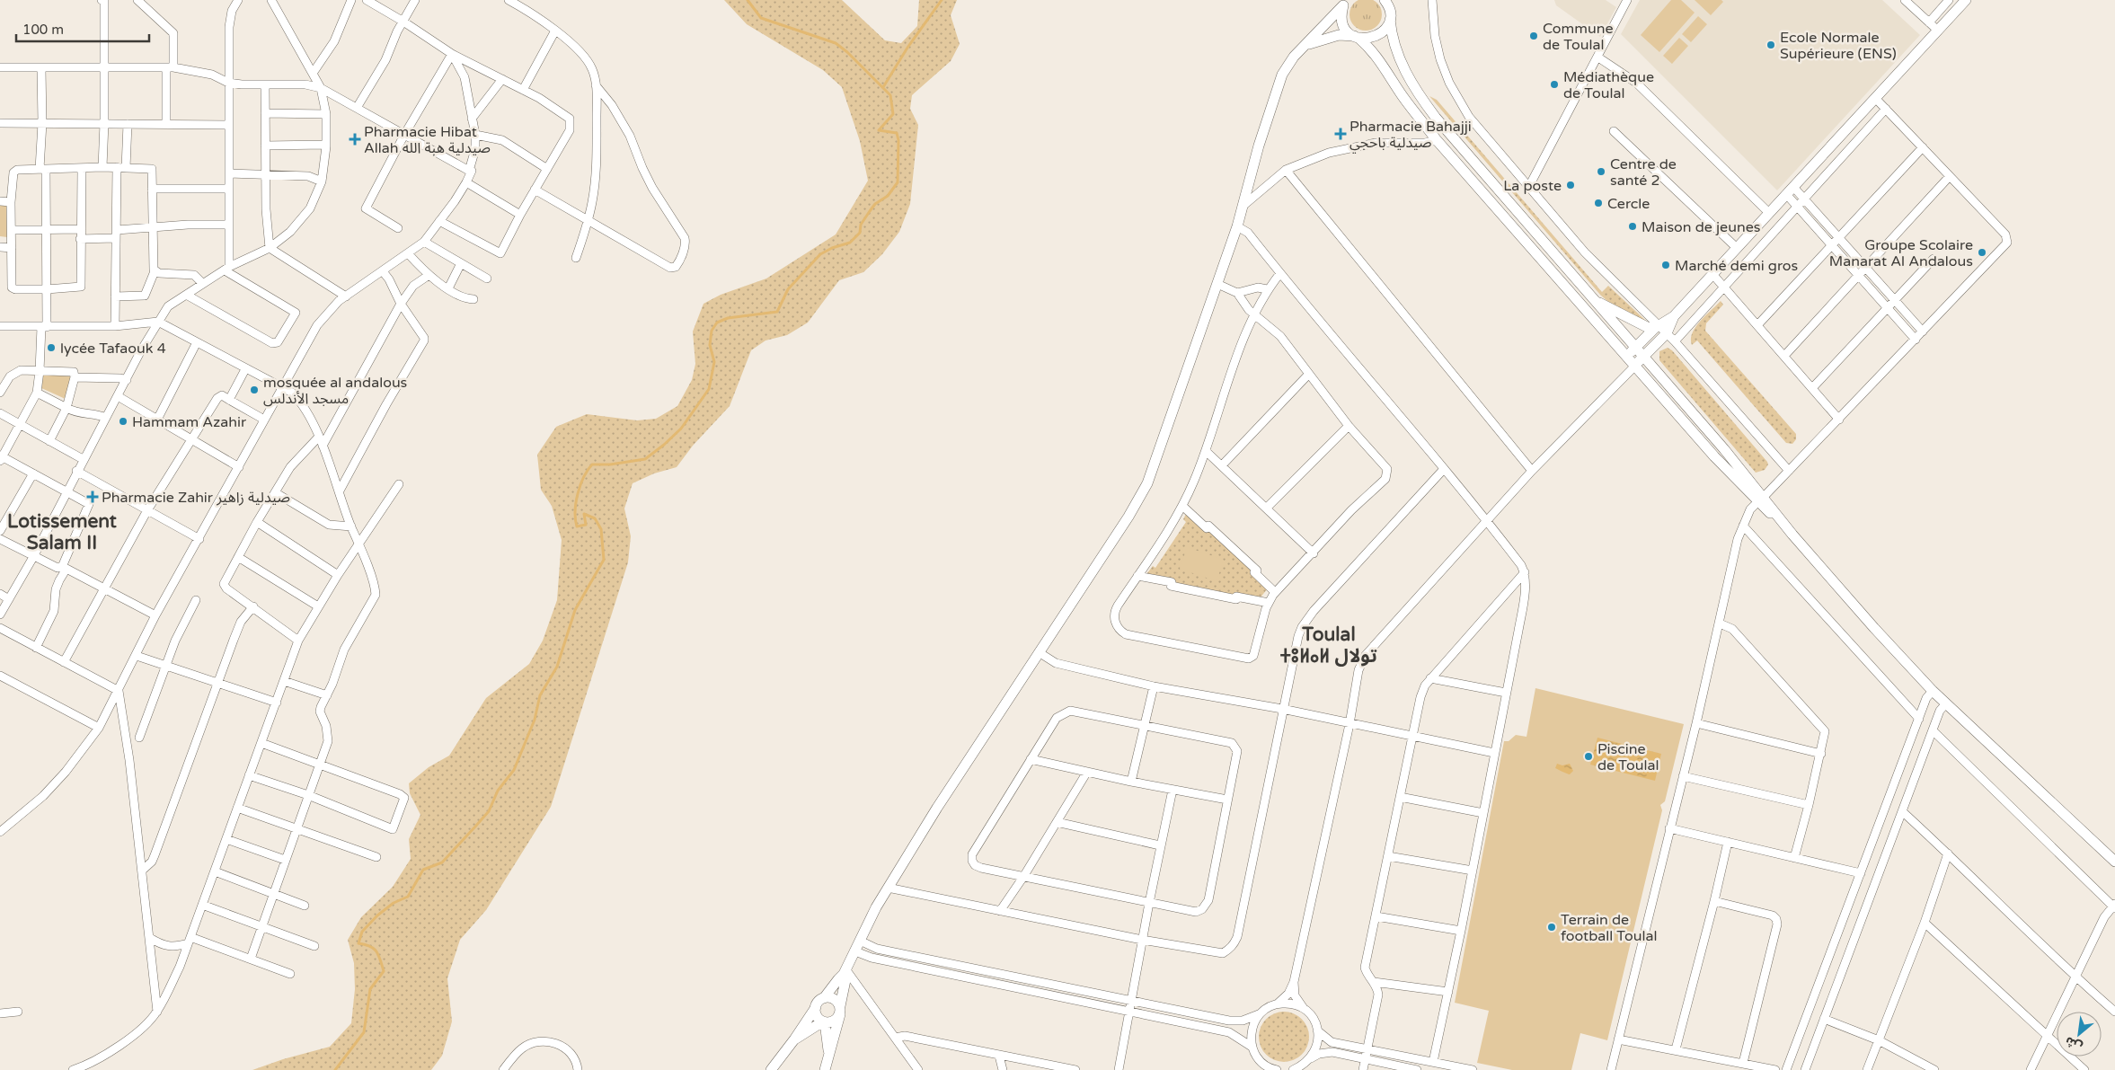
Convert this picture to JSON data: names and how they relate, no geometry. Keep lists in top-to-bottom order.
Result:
{
  "districts": ["Lotissement Salam II", "Toulal ⵜⵓⵍⴰⵍ تولال"],
  "places": {
    "other": [
      "Commune de Toulal",
      "Ecole Normale Supérieure (ENS)",
      "Médiathèque de Toulal",
      "Centre de santé 2",
      "La poste",
      "Cercle",
      "Maison de jeunes",
      "Groupe Scolaire Manarat Al Andalous",
      "Marché demi gros",
      "lycée Tafaouk 4",
      "mosquée al andalous مسجد الأندلس",
      "Hammam Azahir",
      "Piscine de Toulal",
      "Terrain de football Toulal"
    ],
    "health": ["Pharmacie Bahajji صيدلية باحجي", "Pharmacie Hibat Allah صيدلية هبة الله", "Pharmacie Zahir صيدلية زاهير"]
  },
  "scale_bar": "100 m",
  "north": "bottom left"
}
